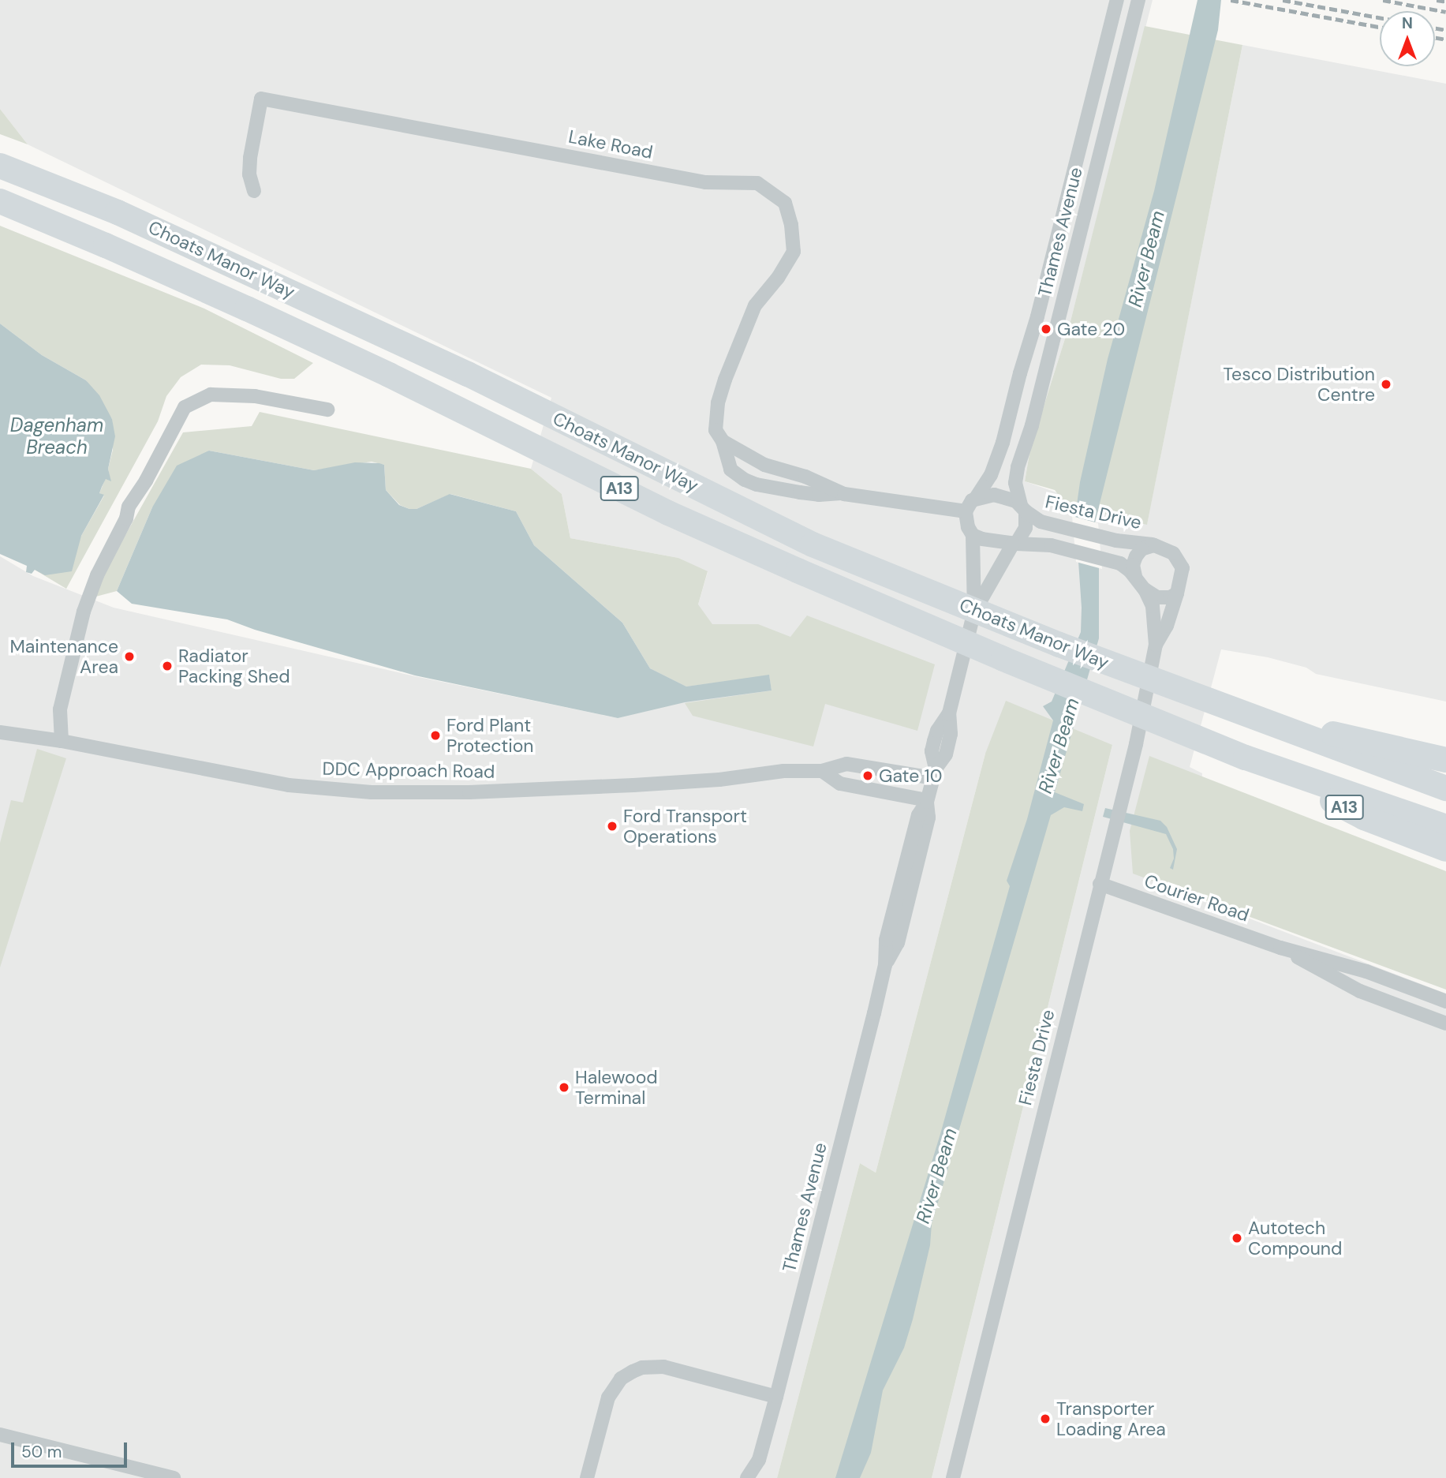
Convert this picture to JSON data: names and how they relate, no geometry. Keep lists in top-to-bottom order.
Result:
{
  "streets": {
    "highway": ["Choats Manor Way", "A13"],
    "street": [
      "Lake Road",
      "Thames Avenue",
      "Fiesta Drive",
      "DDC Approach Road",
      "Courier Road"
    ]
  },
  "crossings": [
    ["Thames Avenue", "Fiesta Drive"],
    ["Thames Avenue", "DDC Approach Road"],
    ["Choats Manor Way", "A13"],
    ["Fiesta Drive", "Courier Road"]
  ],
  "water": ["River Beam", "Dagenham Breach"],
  "places": [
    "Gate 20",
    "Tesco Distribution Centre",
    "Maintenance Area",
    "Radiator Packing Shed",
    "Ford Plant Protection",
    "Gate 10",
    "Ford Transport Operations",
    "Halewood Terminal",
    "Autotech Compound",
    "Transporter Loading Area"
  ],
  "scale_bar": "50 m",
  "north": "top"
}
